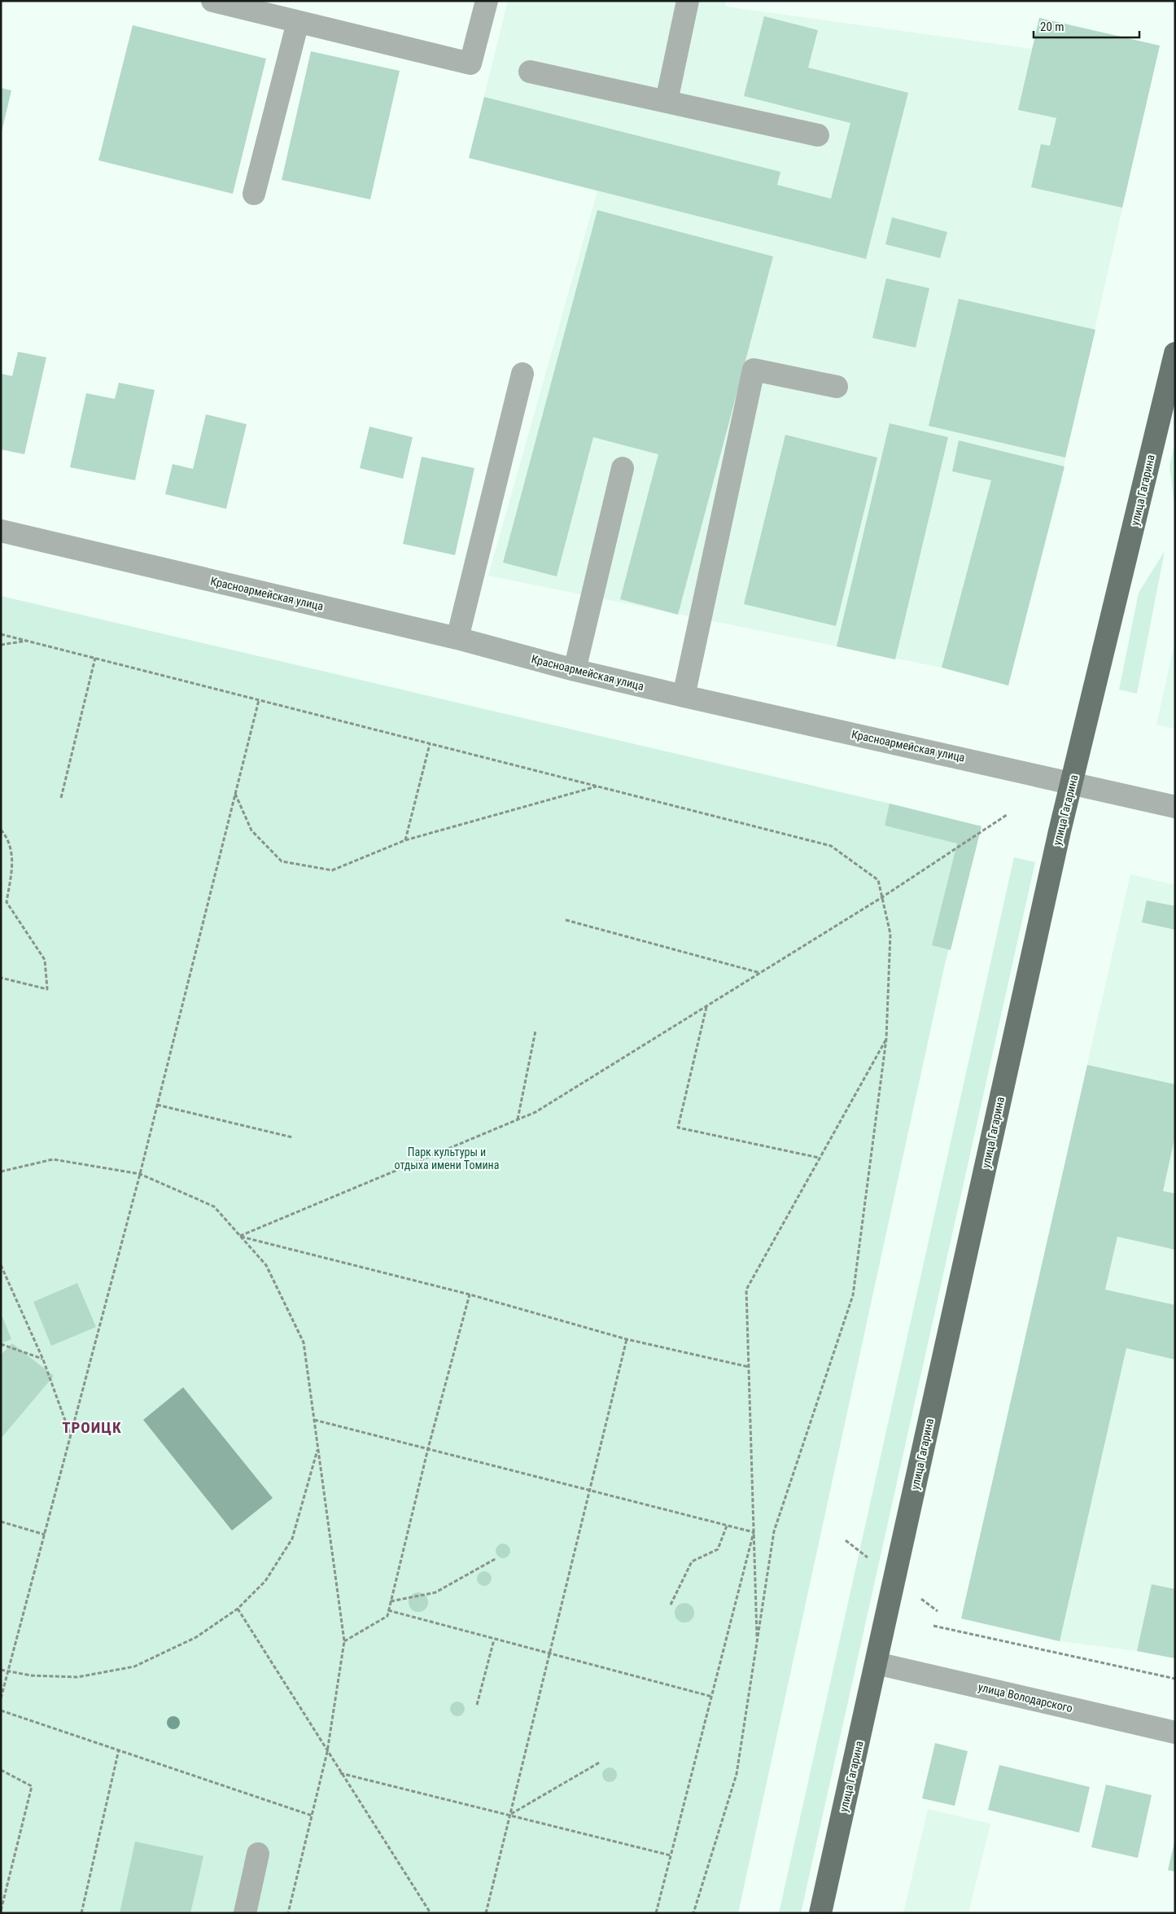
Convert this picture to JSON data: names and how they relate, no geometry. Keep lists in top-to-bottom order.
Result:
{
  "streets": {
    "main road": ["улица Гагарина"],
    "street": ["Красноармейская улица", "улица Володарского"]
  },
  "crossings": [
    ["улица Гагарина", "Красноармейская улица"],
    ["улица Гагарина", "улица Володарского"]
  ],
  "districts": ["ТРОИЦК"],
  "parks": ["Парк культуры и отдыха имени Томина"],
  "scale_bar": "20 m"
}
